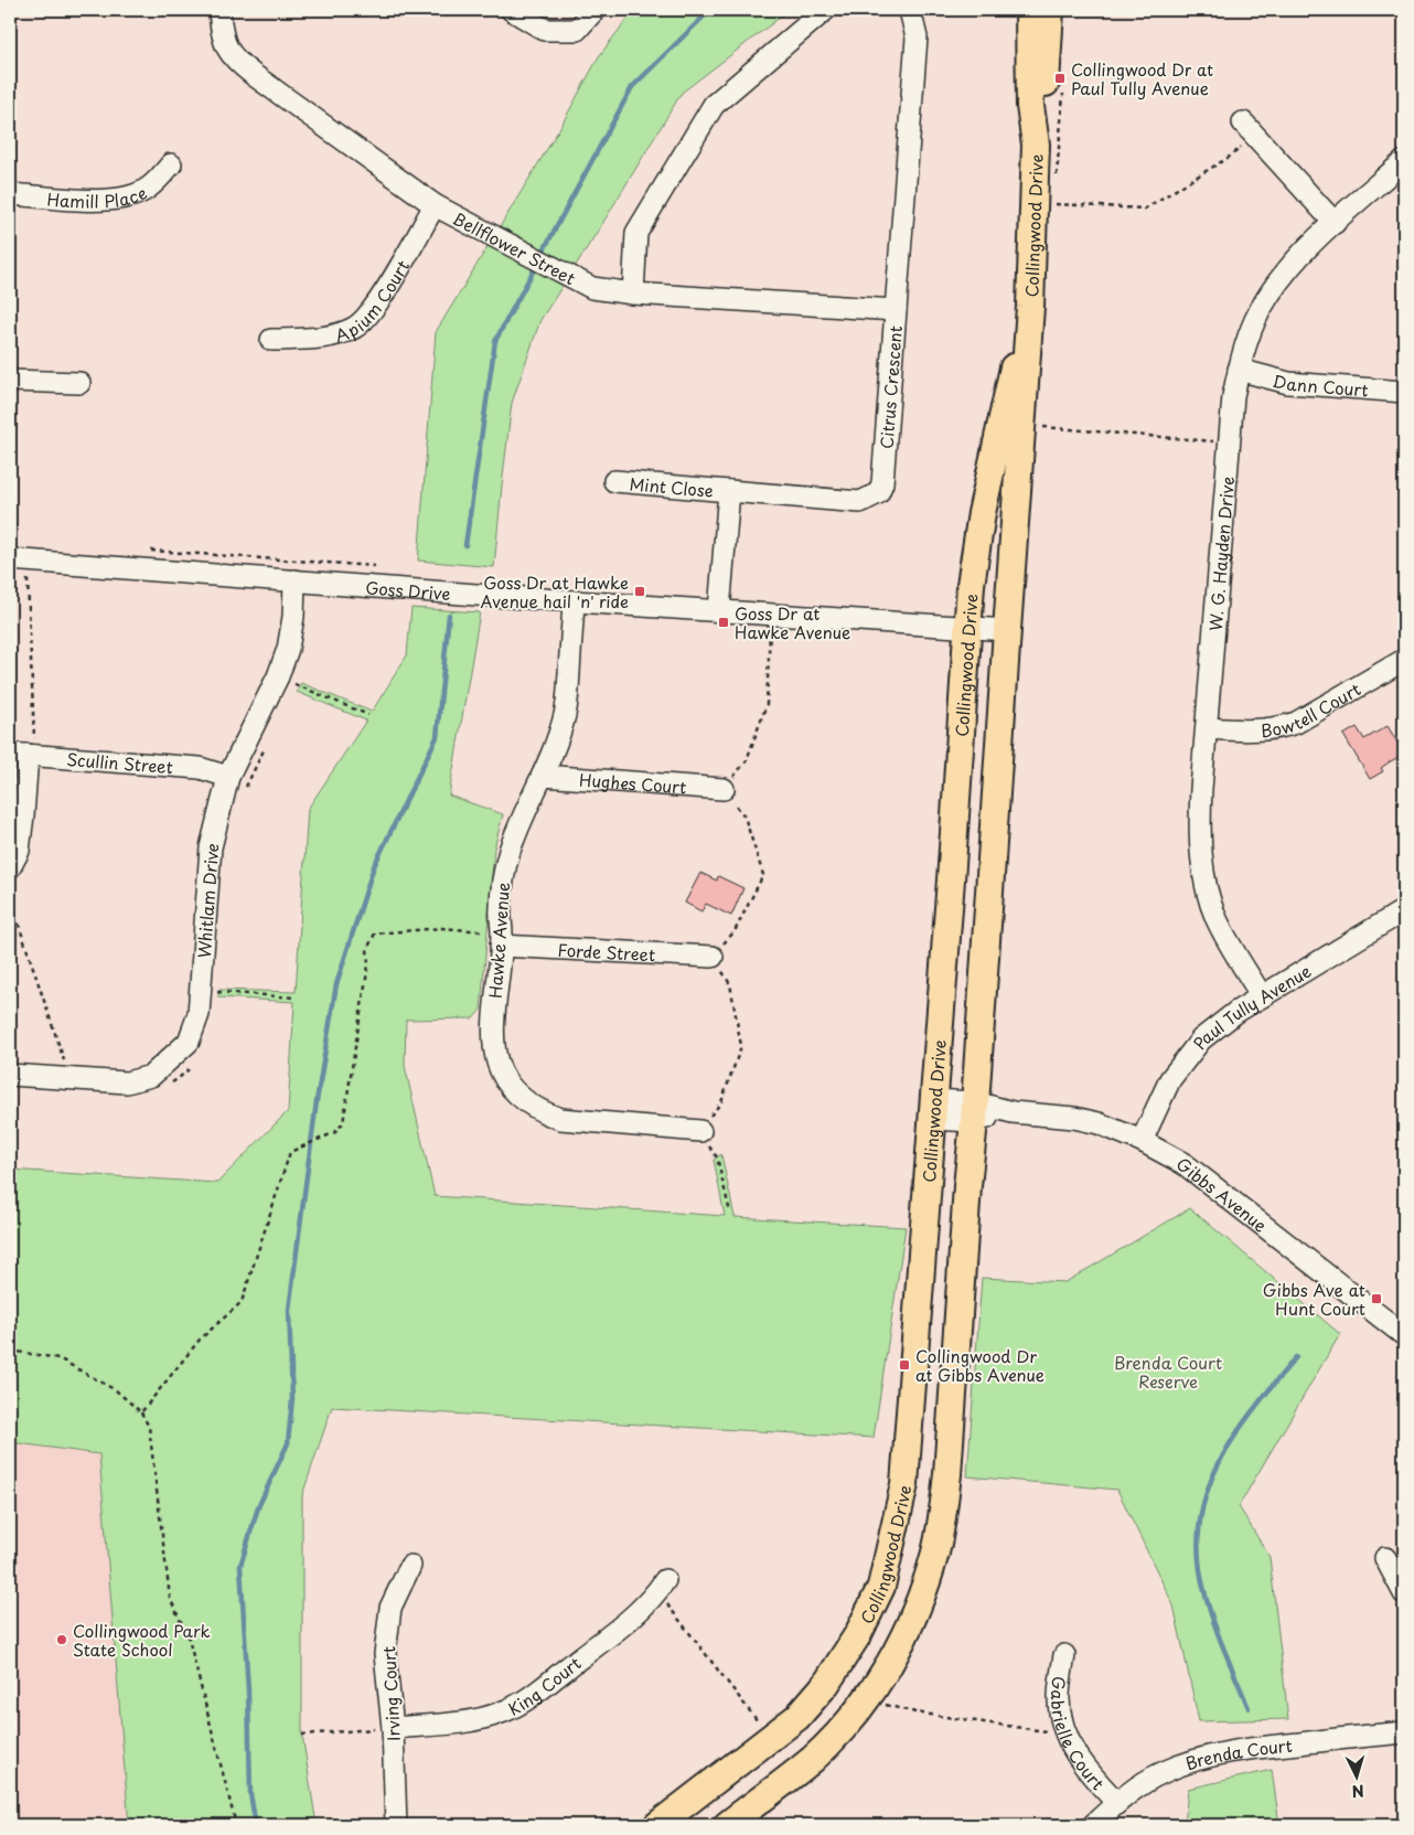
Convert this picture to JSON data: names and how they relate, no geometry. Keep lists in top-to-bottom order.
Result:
{
  "streets": {
    "main road": ["Collingwood Drive"],
    "street": [
      "Hamill Place",
      "Bellflower Street",
      "Apium Court",
      "Dann Court",
      "Citrus Crescent",
      "Mint Close",
      "W. G. Hayden Drive",
      "Goss Drive",
      "Bowtell Court",
      "Scullin Street",
      "Hughes Court",
      "Whitlam Drive",
      "Hawke Avenue",
      "Forde Street",
      "Paul Tully Avenue",
      "Gibbs Avenue",
      "King Court",
      "Irving Court",
      "Gabrielle Court",
      "Brenda Court"
    ]
  },
  "crossings": [
    ["Collingwood Drive", "Goss Drive"],
    ["Collingwood Drive", "Gibbs Avenue"],
    ["Bellflower Street", "Apium Court"],
    ["Bellflower Street", "Citrus Crescent"],
    ["Dann Court", "W. G. Hayden Drive"],
    ["Citrus Crescent", "Mint Close"],
    ["W. G. Hayden Drive", "Bowtell Court"],
    ["W. G. Hayden Drive", "Paul Tully Avenue"],
    ["Goss Drive", "Whitlam Drive"],
    ["Goss Drive", "Hawke Avenue"],
    ["Scullin Street", "Whitlam Drive"],
    ["Hughes Court", "Hawke Avenue"],
    ["Hawke Avenue", "Forde Street"],
    ["Paul Tully Avenue", "Gibbs Avenue"],
    ["King Court", "Irving Court"],
    ["Gabrielle Court", "Brenda Court"]
  ],
  "parks": ["Brenda Court Reserve"],
  "places": {
    "transit": [
      "Collingwood Dr at Paul Tully Avenue",
      "Goss Dr at Hawke Avenue hail 'n' ride",
      "Goss Dr at Hawke Avenue",
      "Gibbs Ave at Hunt Court",
      "Collingwood Dr at Gibbs Avenue"
    ],
    "other": ["Collingwood Park State School"]
  },
  "north": "bottom"
}
